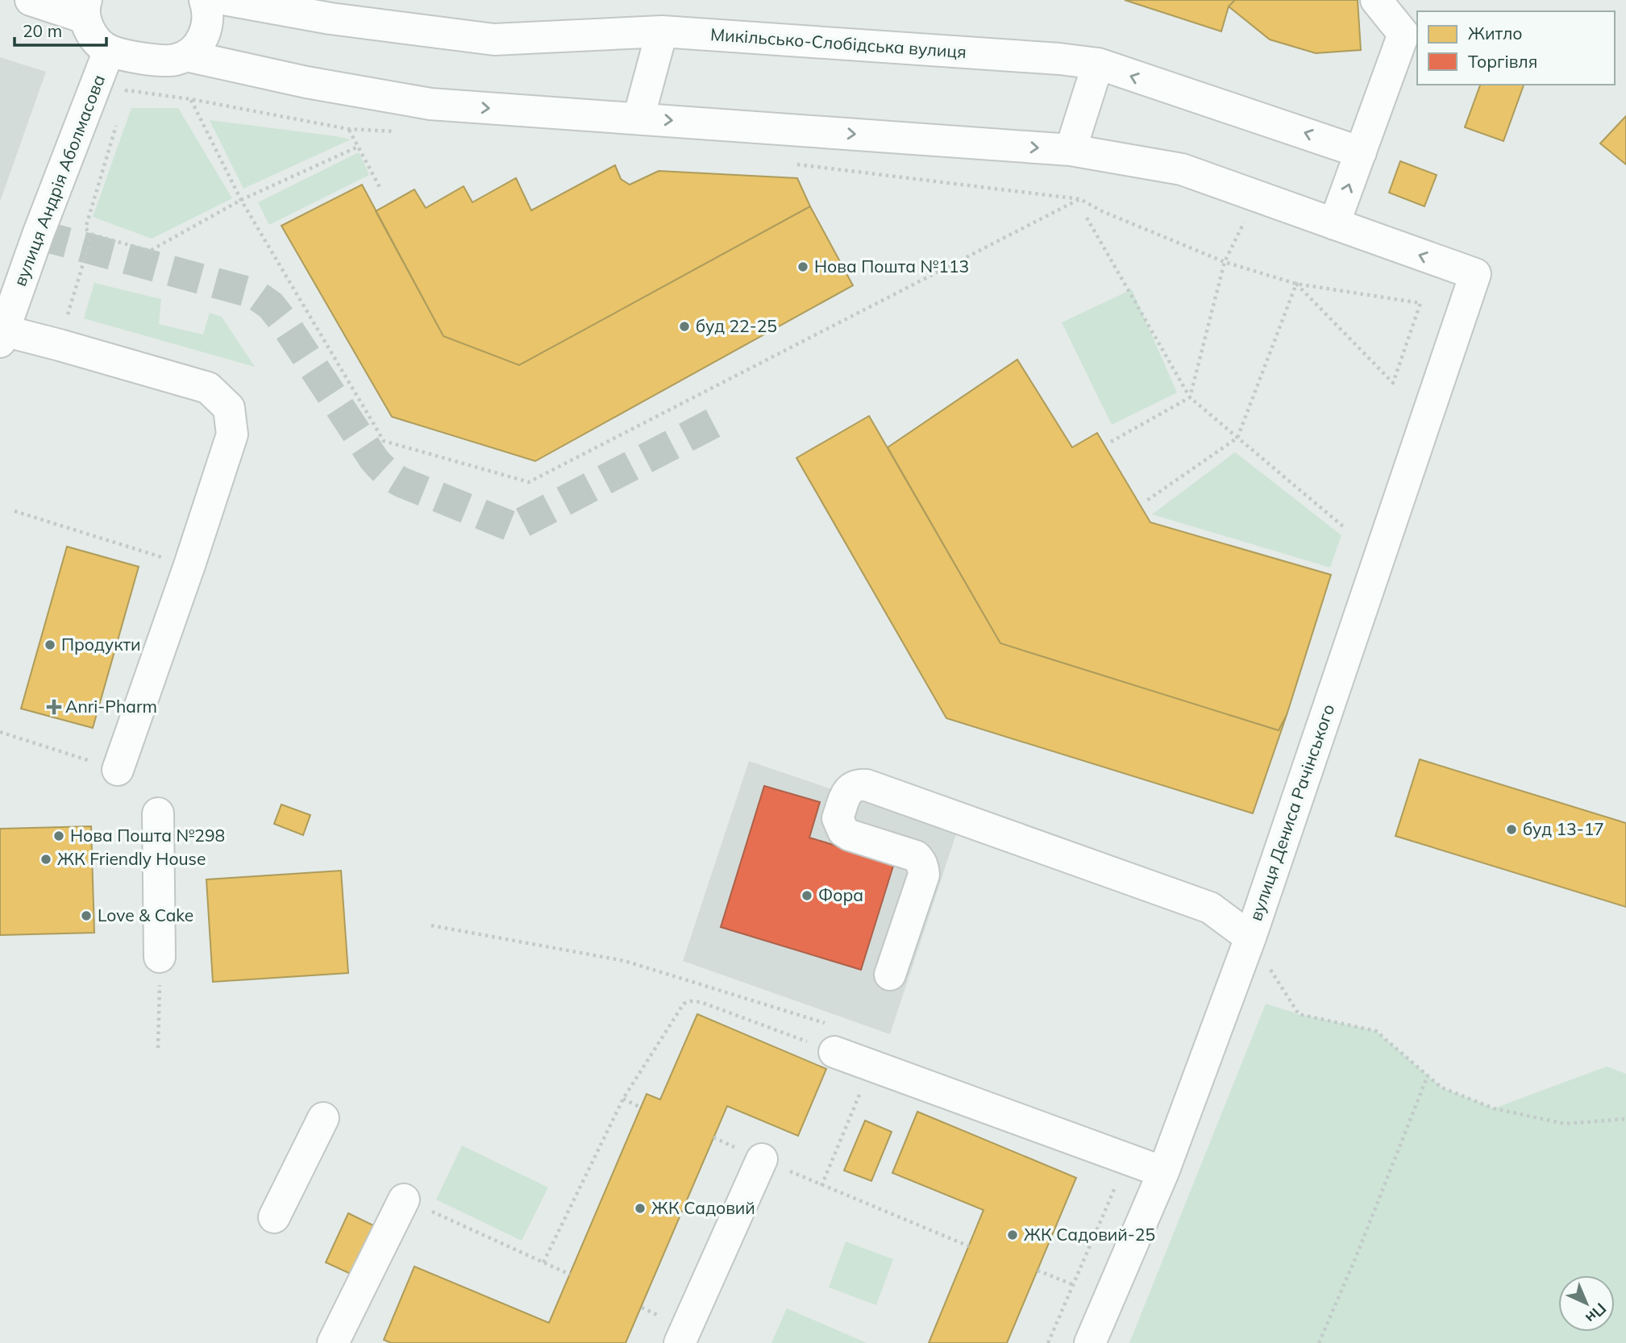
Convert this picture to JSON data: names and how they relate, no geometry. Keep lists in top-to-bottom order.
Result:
{
  "streets": {
    "street": ["Микільсько-Слобідська вулиця", "вулиця Андрія Аболмасова", "вулиця Дениса Рачінського"]
  },
  "one_way": ["вулиця Дениса Рачінського"],
  "places": {
    "other": [
      "Нова Пошта №113",
      "буд 22-25",
      "Продукти",
      "буд 13-17",
      "Нова Пошта №298",
      "ЖК Friendly House",
      "Фора",
      "Love & Cake",
      "ЖК Садовий",
      "ЖК Садовий-25"
    ],
    "health": ["Anri-Pharm"]
  },
  "legend": ["Житло", "Торгівля"],
  "scale_bar": "20 m",
  "north": "bottom right"
}
